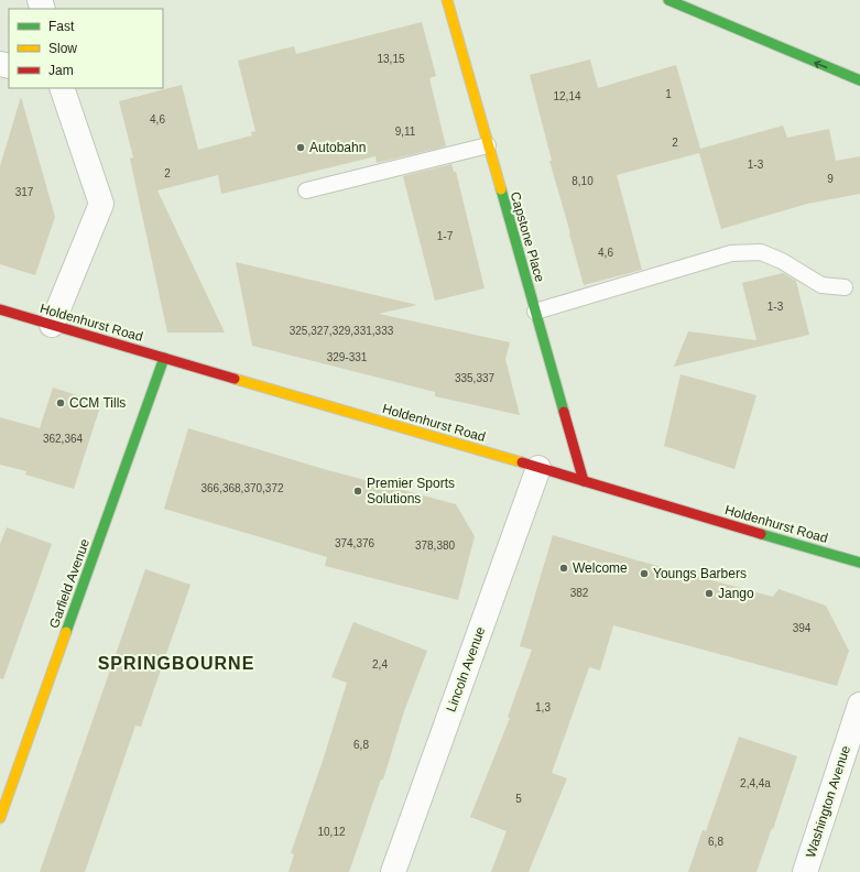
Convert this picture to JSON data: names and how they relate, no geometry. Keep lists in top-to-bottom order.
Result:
{
  "streets": {
    "main road": ["Capstone Place", "Holdenhurst Road", "Garfield Avenue"],
    "street": ["Lincoln Avenue", "Washington Avenue"]
  },
  "crossings": [
    ["Capstone Place", "Holdenhurst Road"],
    ["Holdenhurst Road", "Garfield Avenue"],
    ["Holdenhurst Road", "Lincoln Avenue"]
  ],
  "districts": ["SPRINGBOURNE"],
  "places": [
    "Autobahn",
    "CCM Tills",
    "Premier Sports Solutions",
    "Welcome",
    "Youngs Barbers",
    "Jango"
  ],
  "house_numbers": [
    "13,15",
    "1",
    "12,14",
    "4,6",
    "9,11",
    "2",
    "1-3",
    "2",
    "9",
    "8,10",
    "317",
    "1-7",
    "4,6",
    "1-3",
    "325,327,329,331,333",
    "329-331",
    "335,337",
    "362,364",
    "366,368,370,372",
    "374,376",
    "378,380",
    "382",
    "394",
    "2,4",
    "1,3",
    "6,8",
    "2,4,4a",
    "5",
    "10,12",
    "6,8"
  ],
  "legend": ["Fast", "Slow", "Jam"]
}
